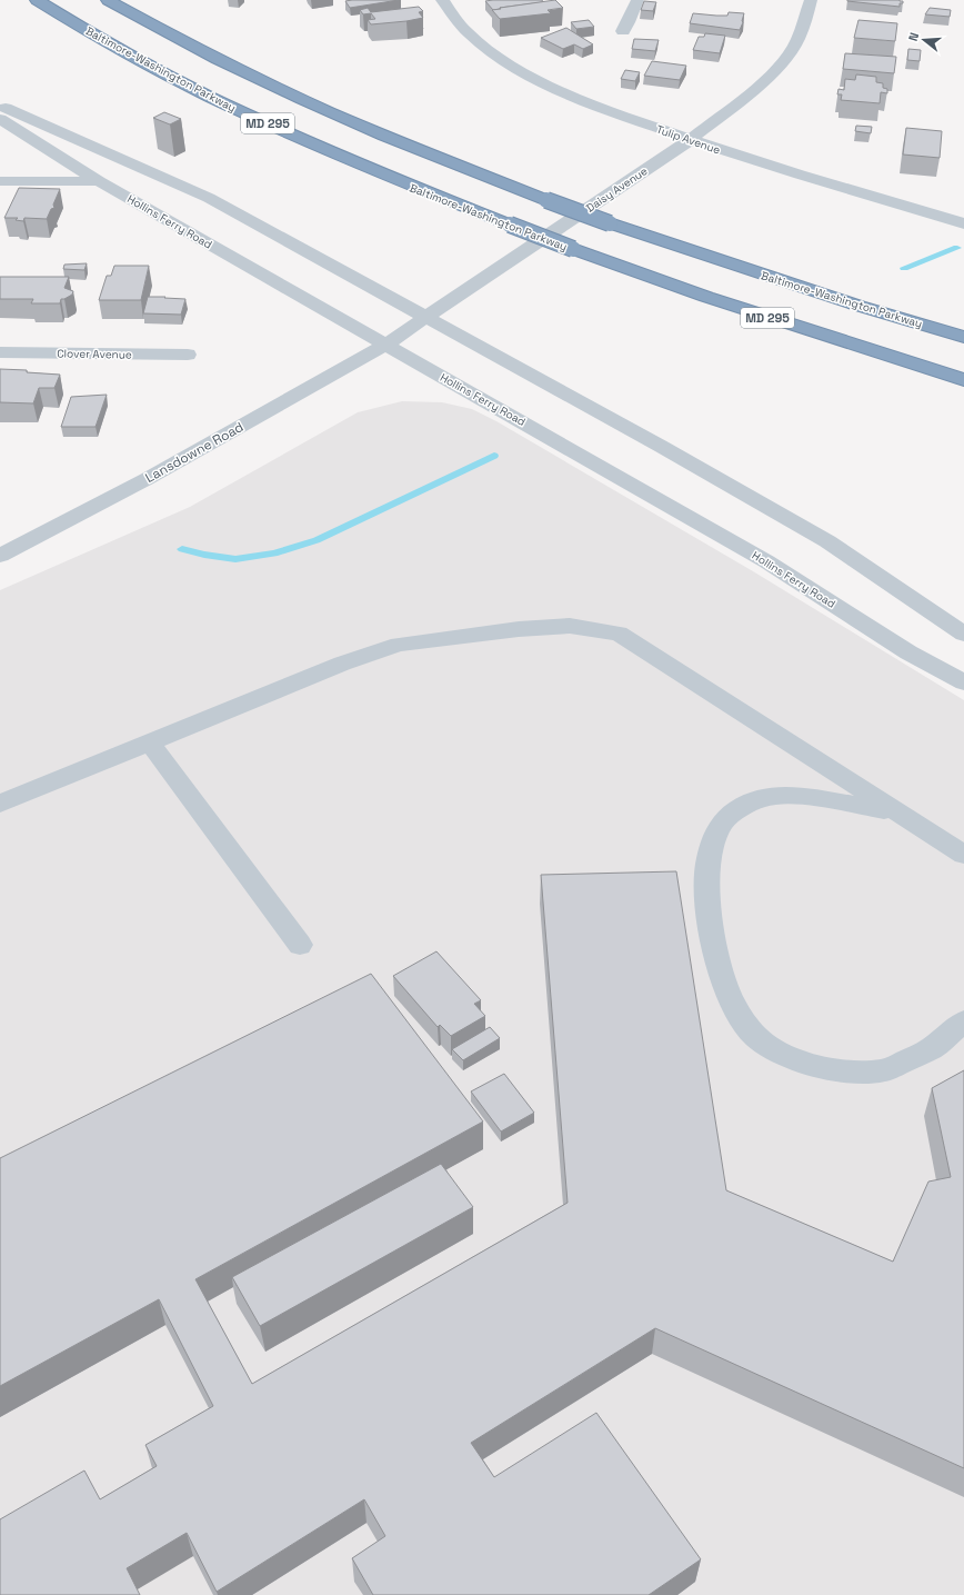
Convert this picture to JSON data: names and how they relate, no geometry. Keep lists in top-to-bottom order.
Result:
{
  "streets": {
    "highway": ["Baltimore-Washington Parkway", "MD 295"],
    "street": [
      "Tulip Avenue",
      "Daisy Avenue",
      "Hollins Ferry Road",
      "Clover Avenue",
      "Lansdowne Road"
    ]
  },
  "crossings": [
    ["Tulip Avenue", "Daisy Avenue"],
    ["Daisy Avenue", "Hollins Ferry Road"],
    ["Daisy Avenue", "Lansdowne Road"],
    ["Hollins Ferry Road", "Lansdowne Road"]
  ],
  "north": "left"
}
